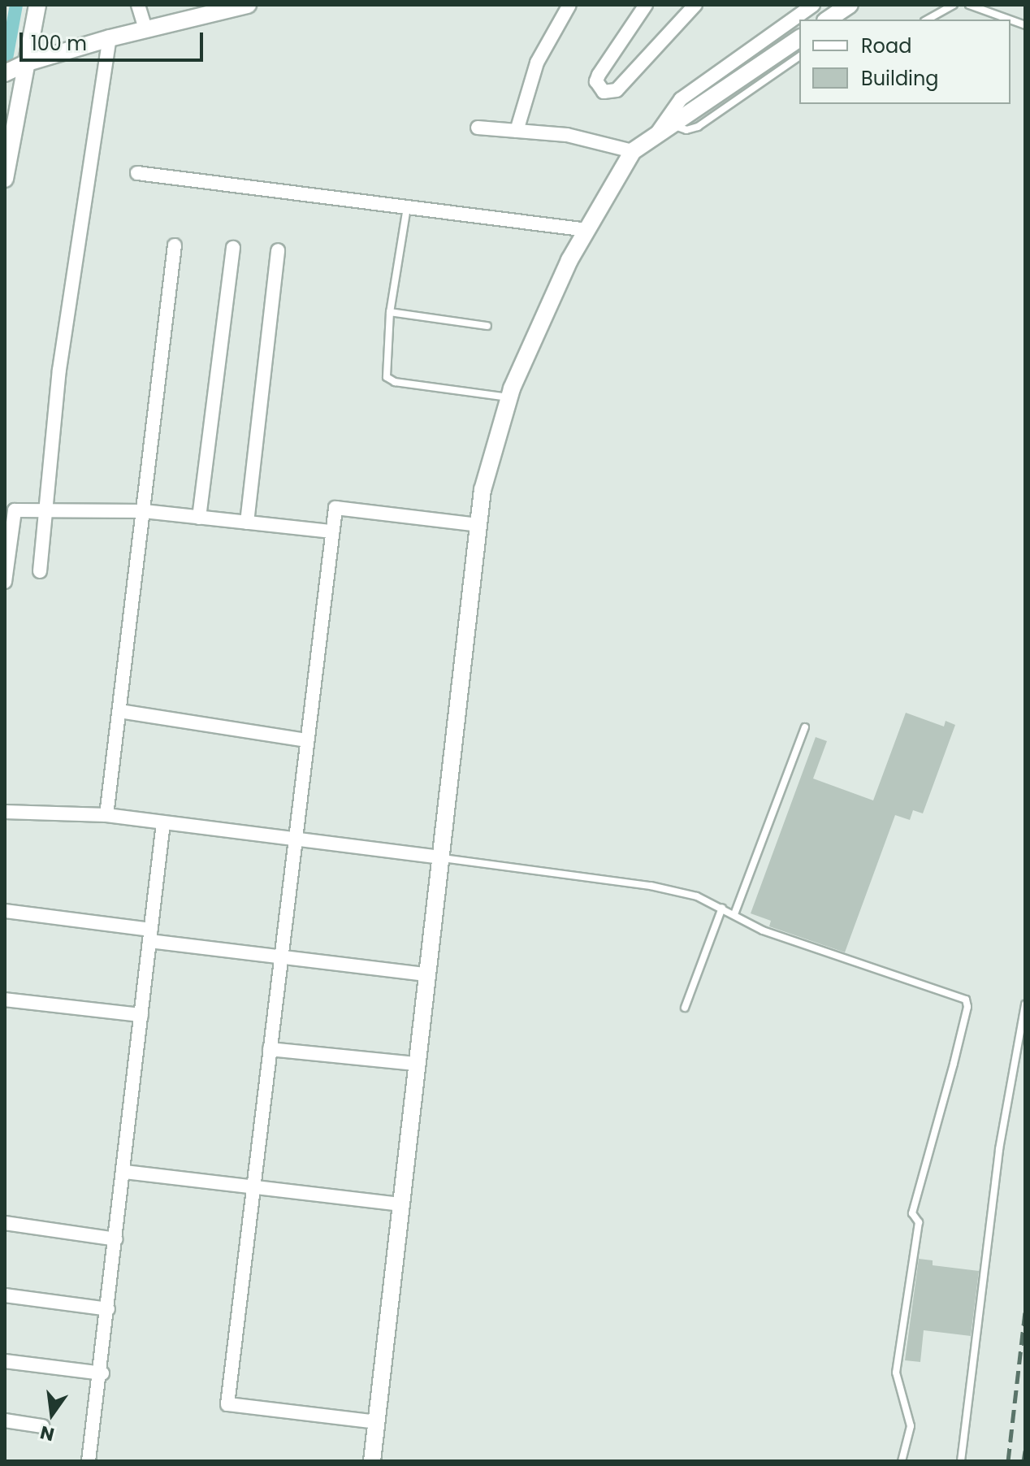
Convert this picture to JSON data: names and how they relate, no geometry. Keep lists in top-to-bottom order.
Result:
{
  "legend": ["Road", "Building"],
  "scale_bar": "100 m",
  "north": "bottom"
}
